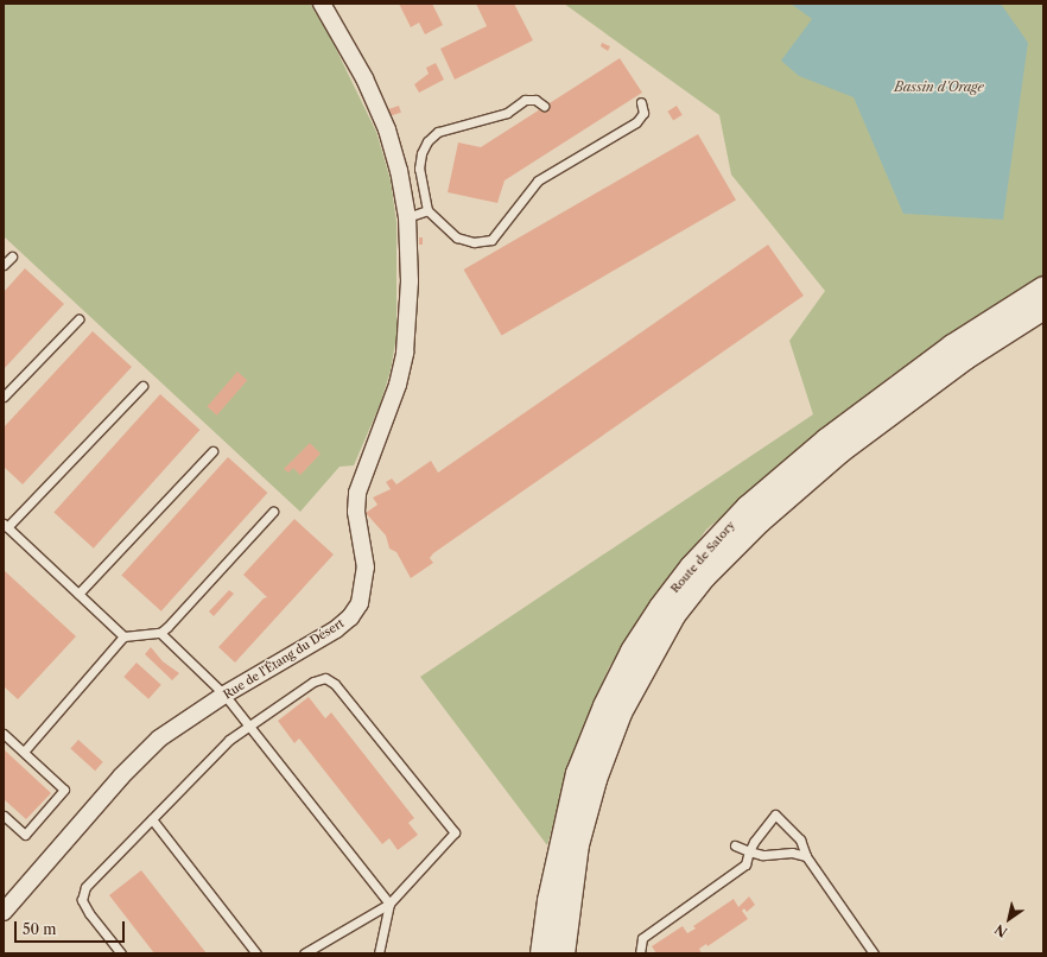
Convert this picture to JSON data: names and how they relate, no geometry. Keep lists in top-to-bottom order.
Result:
{
  "streets": {
    "main road": ["Route de Satory"],
    "street": ["Rue de l'Étang du Désert"]
  },
  "water": ["Bassin d'Orage"],
  "scale_bar": "50 m",
  "north": "bottom left"
}
